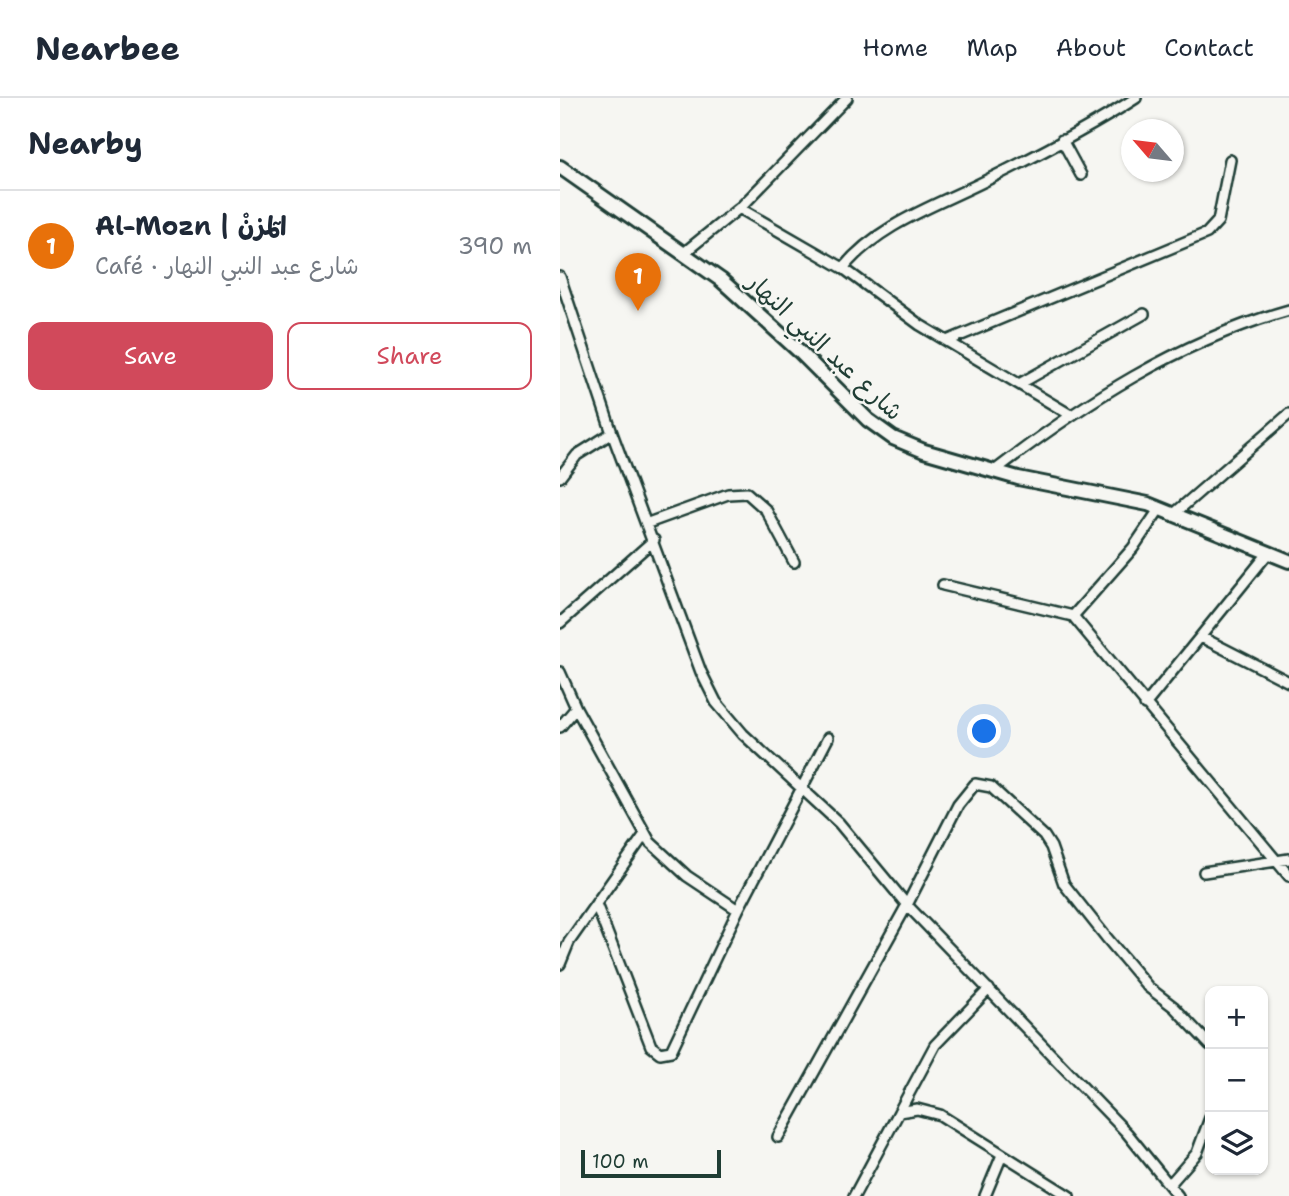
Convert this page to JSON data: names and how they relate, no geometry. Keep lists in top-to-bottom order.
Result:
{
  "streets": {
    "street": ["شارع عبد النبي النهار"]
  },
  "scale_bar": "100 m",
  "north": "top left",
  "page": {
    "header": "Nearbee",
    "nav": [
      "Home",
      "Map",
      "About",
      "Contact"
    ],
    "heading": "Nearby",
    "list": [
      {
        "mark": "1",
        "name": "Al-Mozn | المٓزنْ",
        "note": "Café · شارع عبد النبي النهار",
        "value": "390 m"
      }
    ],
    "pins": "1",
    "buttons": ["Save", "Share"],
    "map_buttons": ["+", "−"],
    "scale": "100 m"
  }
}
